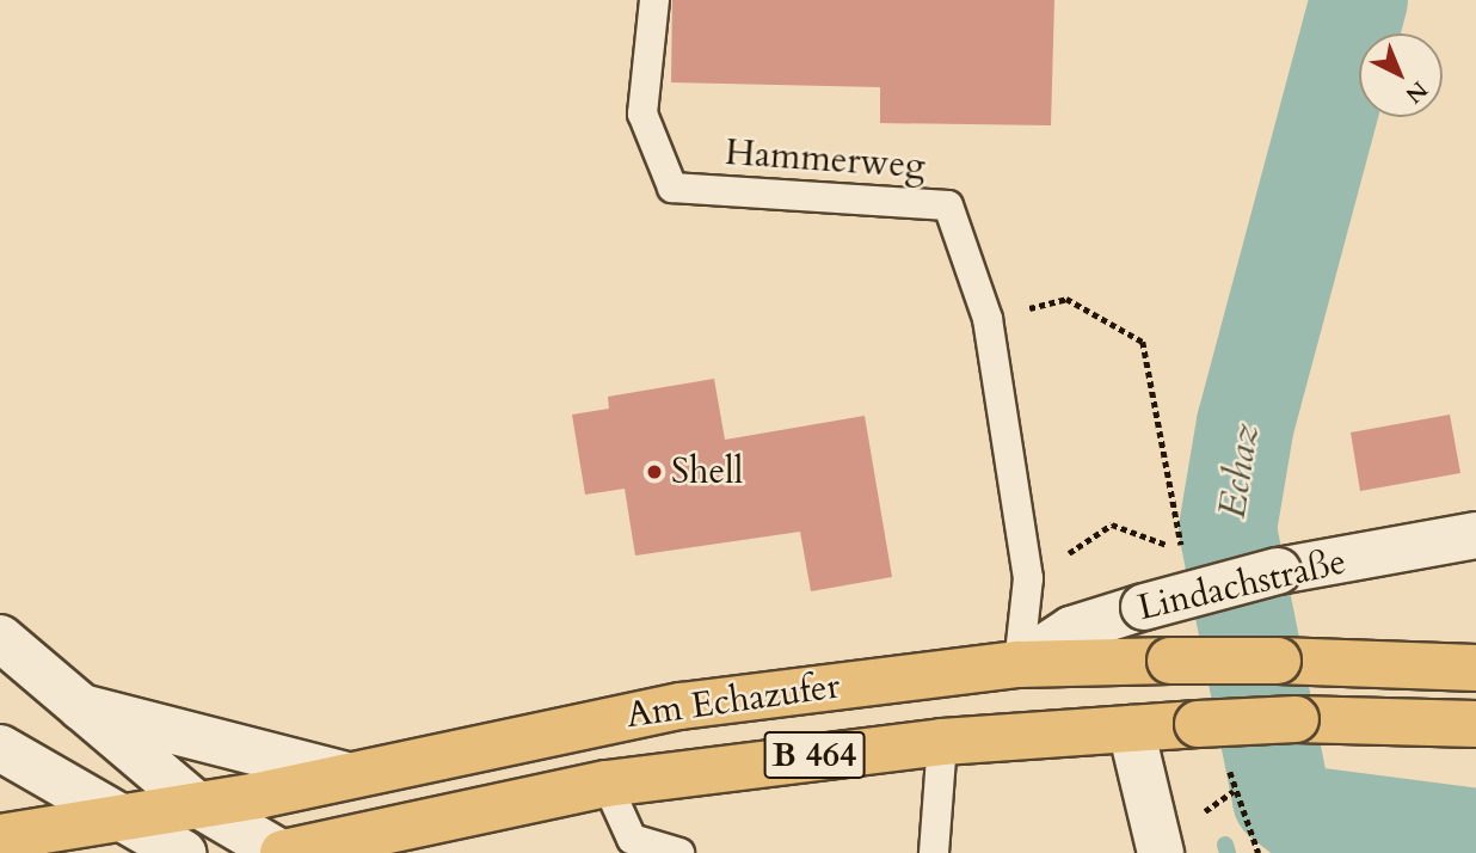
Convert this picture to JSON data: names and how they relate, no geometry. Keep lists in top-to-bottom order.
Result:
{
  "streets": {
    "main road": ["Am Echazufer", "B 464"],
    "street": ["Lindachstraße"],
    "lane": ["Hammerweg"]
  },
  "crossings": [
    ["Hammerweg", "Lindachstraße"],
    ["Hammerweg", "Am Echazufer"],
    ["Lindachstraße", "Am Echazufer"]
  ],
  "water": ["Echaz"],
  "places": ["Shell"],
  "north": "bottom right"
}
